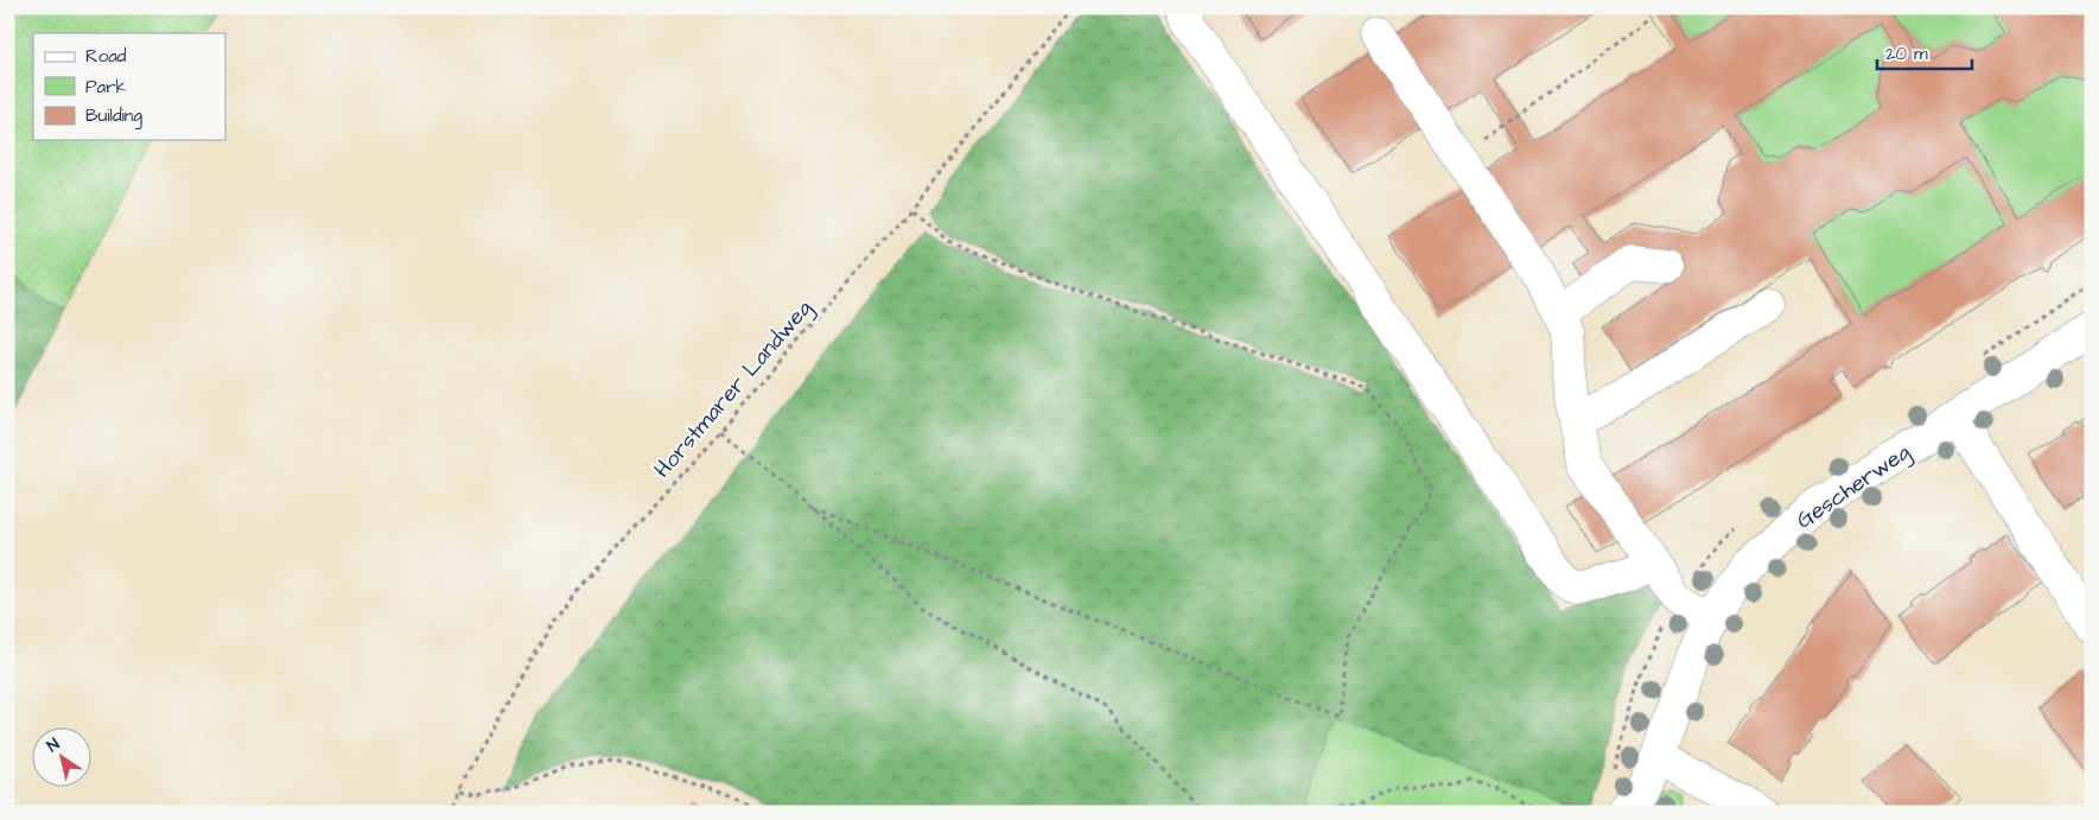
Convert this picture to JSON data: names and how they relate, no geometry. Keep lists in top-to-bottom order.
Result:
{
  "streets": {
    "street": ["Gescherweg"],
    "path": ["Horstmarer Landweg"]
  },
  "legend": ["Road", "Park", "Building"],
  "scale_bar": "20 m",
  "north": "top left"
}
